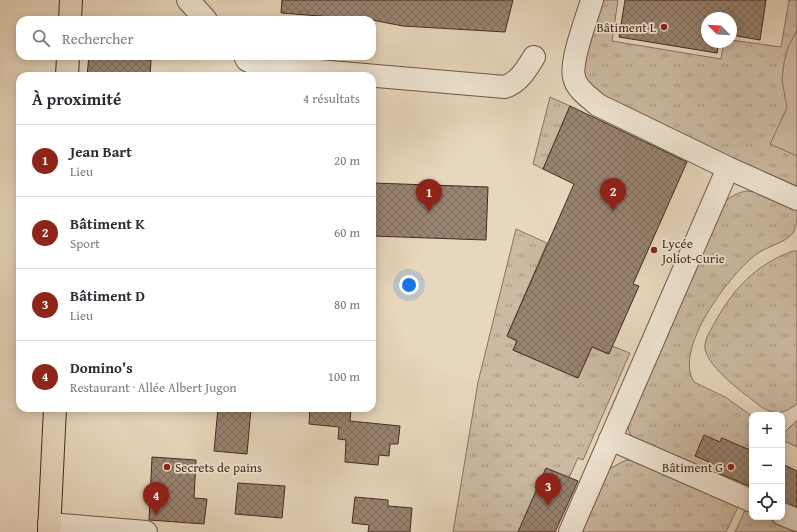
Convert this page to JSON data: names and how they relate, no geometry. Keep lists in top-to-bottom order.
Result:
{
  "places": [
    "Bâtiment L",
    "Lycée Joliot-Curie",
    "Secrets de pains",
    "Bâtiment G"
  ],
  "north": "top left",
  "page": {
    "search": "Rechercher",
    "heading": ["À proximité", "4 résultats"],
    "list": [
      {
        "mark": "1",
        "name": "Jean Bart",
        "note": "Lieu",
        "value": "20 m"
      },
      {
        "mark": "2",
        "name": "Bâtiment K",
        "note": "Sport",
        "value": "60 m"
      },
      {
        "mark": "3",
        "name": "Bâtiment D",
        "note": "Lieu",
        "value": "80 m"
      },
      {
        "mark": "4",
        "name": "Domino's",
        "note": "Restaurant · Allée Albert Jugon",
        "value": "100 m"
      }
    ],
    "pins": [
      "2",
      "1",
      "3",
      "4"
    ],
    "map_buttons": ["+", "−"]
  }
}
